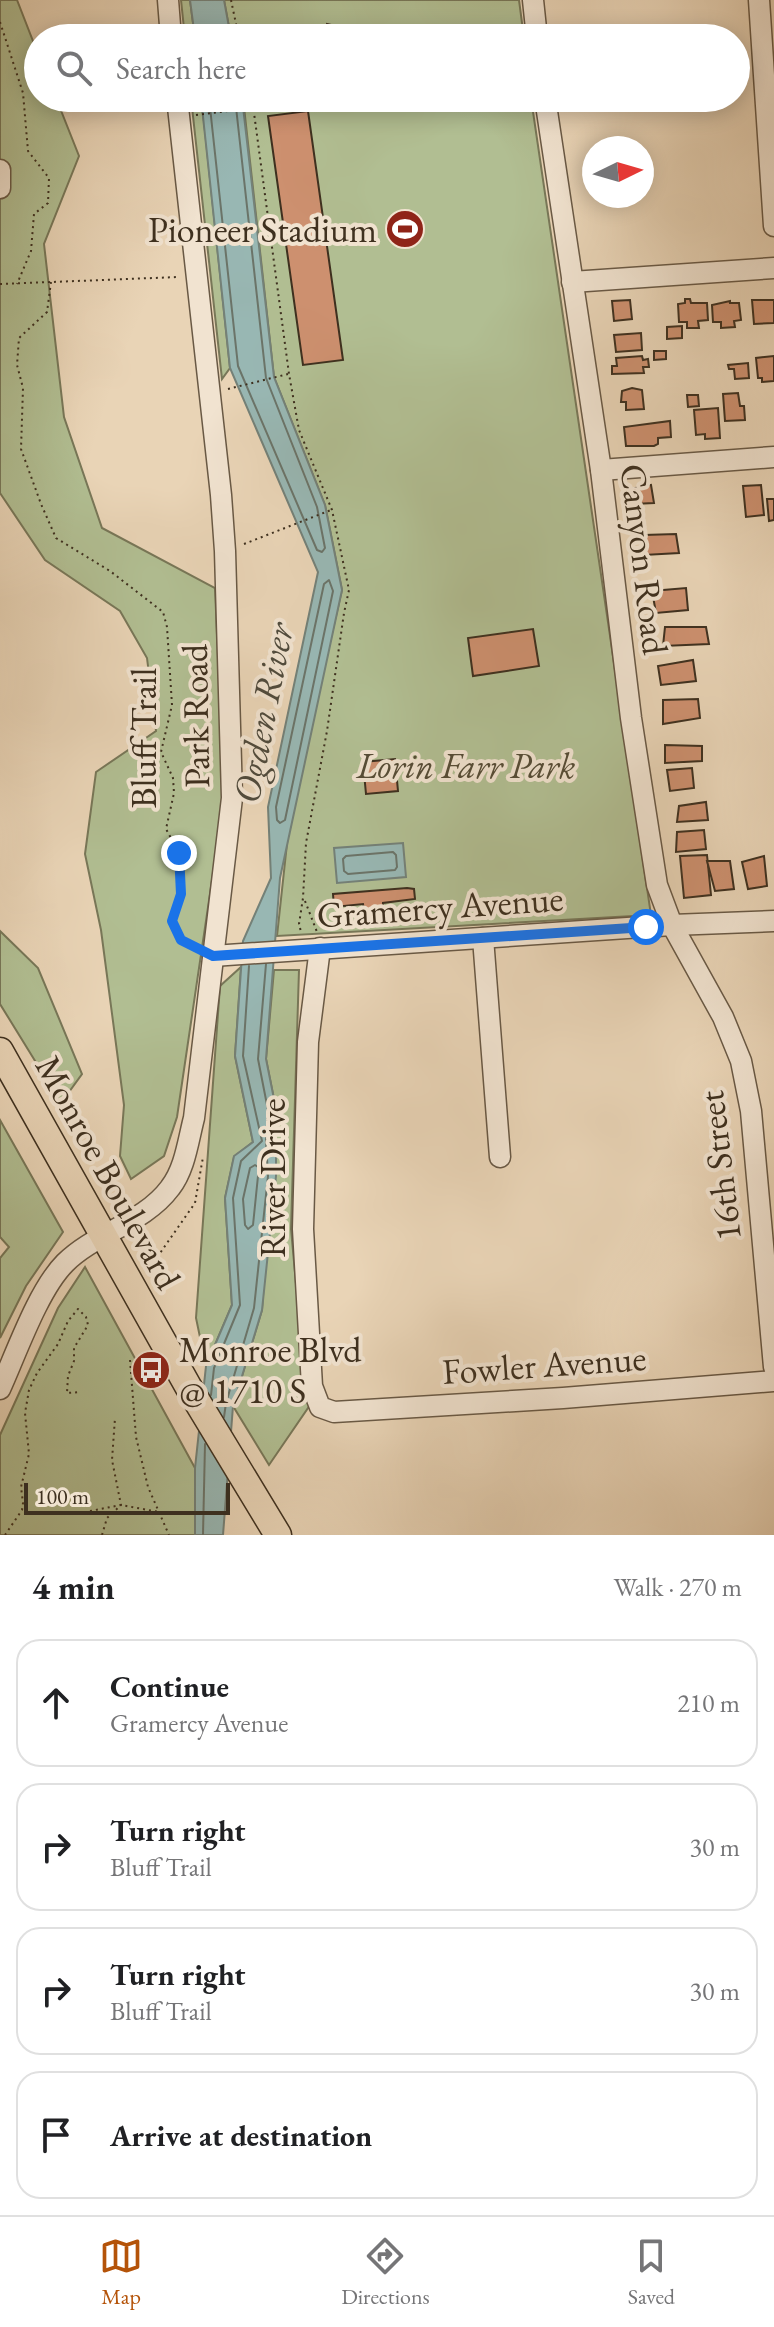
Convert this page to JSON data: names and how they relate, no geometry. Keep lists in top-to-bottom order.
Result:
{
  "streets": {
    "main road": ["Monroe Boulevard"],
    "street": [
      "Canyon Road",
      "Park Road",
      "Gramercy Avenue",
      "16th Street",
      "River Drive",
      "Fowler Avenue"
    ],
    "path": ["Bluff Trail"]
  },
  "crossings": [
    ["Canyon Road", "Gramercy Avenue"],
    ["Canyon Road", "16th Street"],
    ["Park Road", "Bluff Trail"],
    ["Park Road", "Gramercy Avenue"],
    ["Park Road", "Monroe Boulevard"],
    ["Bluff Trail", "Gramercy Avenue"],
    ["Gramercy Avenue", "16th Street"],
    ["Gramercy Avenue", "River Drive"],
    ["River Drive", "Fowler Avenue"]
  ],
  "water": ["Ogden River"],
  "parks": ["Lorin Farr Park"],
  "places": {
    "sports": ["Pioneer Stadium"],
    "bus stop": ["Monroe Blvd @ 1710 S"]
  },
  "scale_bar": "100 m",
  "north": "right",
  "page": {
    "search": "Search here",
    "scale": "100 m",
    "heading": ["4 min", "Walk · 270 m"],
    "list": [
      ["Continue", "Gramercy Avenue", "210 m"],
      ["Turn right", "Bluff Trail", "30 m"],
      ["Turn right", "Bluff Trail", "30 m"],
      "Arrive at destination"
    ],
    "nav": ["Map", "Directions", "Saved"]
  }
}
